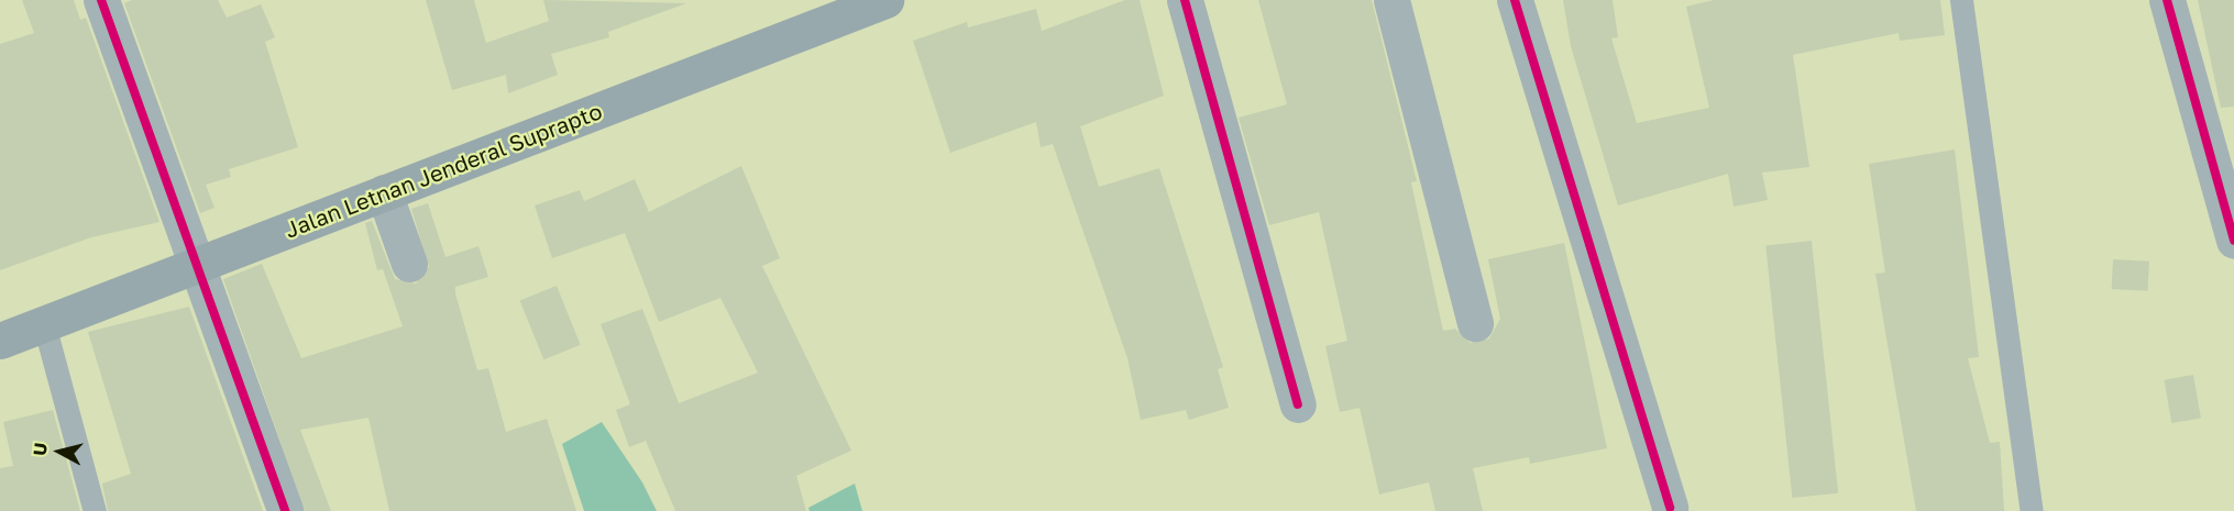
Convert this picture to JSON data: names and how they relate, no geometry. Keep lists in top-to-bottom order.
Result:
{
  "streets": {
    "main road": ["Jalan Letnan Jenderal Suprapto"]
  },
  "north": "left"
}
